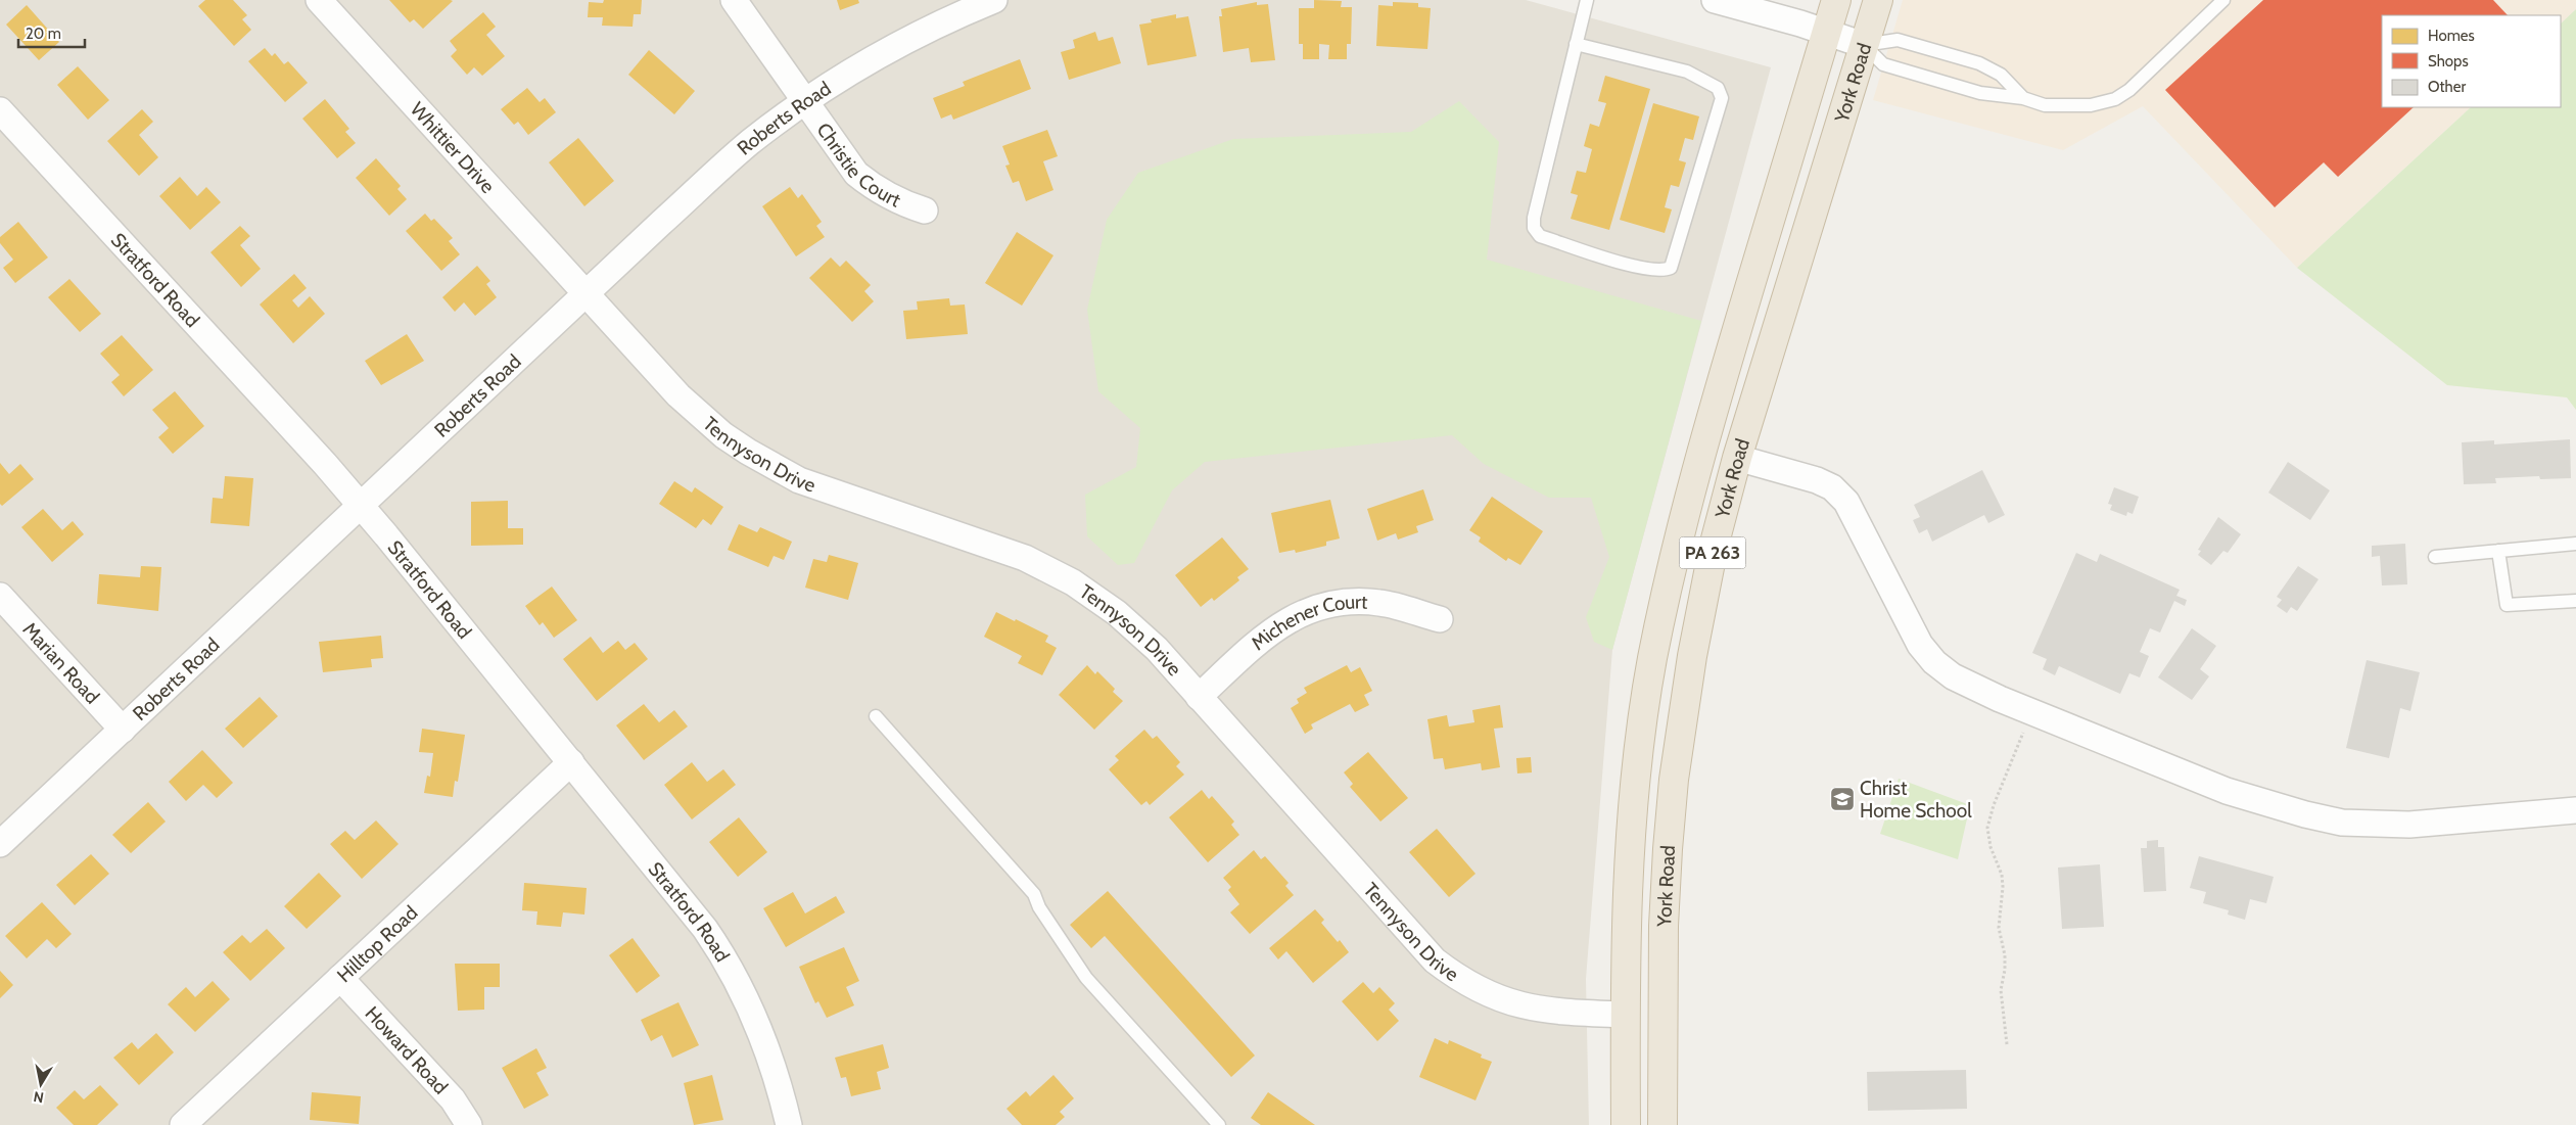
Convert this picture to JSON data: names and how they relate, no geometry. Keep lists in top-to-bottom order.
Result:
{
  "streets": {
    "highway": ["York Road", "PA 263"],
    "street": [
      "Roberts Road",
      "Whittier Drive",
      "Christie Court",
      "Stratford Road",
      "Tennyson Drive",
      "Michener Court",
      "Marian Road",
      "Hilltop Road",
      "Howard Road"
    ]
  },
  "crossings": [
    ["York Road", "Tennyson Drive"],
    ["Roberts Road", "Whittier Drive"],
    ["Roberts Road", "Christie Court"],
    ["Roberts Road", "Stratford Road"],
    ["Roberts Road", "Tennyson Drive"],
    ["Roberts Road", "Marian Road"],
    ["Whittier Drive", "Tennyson Drive"],
    ["Stratford Road", "Hilltop Road"],
    ["Tennyson Drive", "Michener Court"],
    ["Hilltop Road", "Howard Road"]
  ],
  "places": {
    "school or university": ["Christ Home School"]
  },
  "legend": ["Homes", "Shops", "Other"],
  "scale_bar": "20 m",
  "north": "bottom"
}
